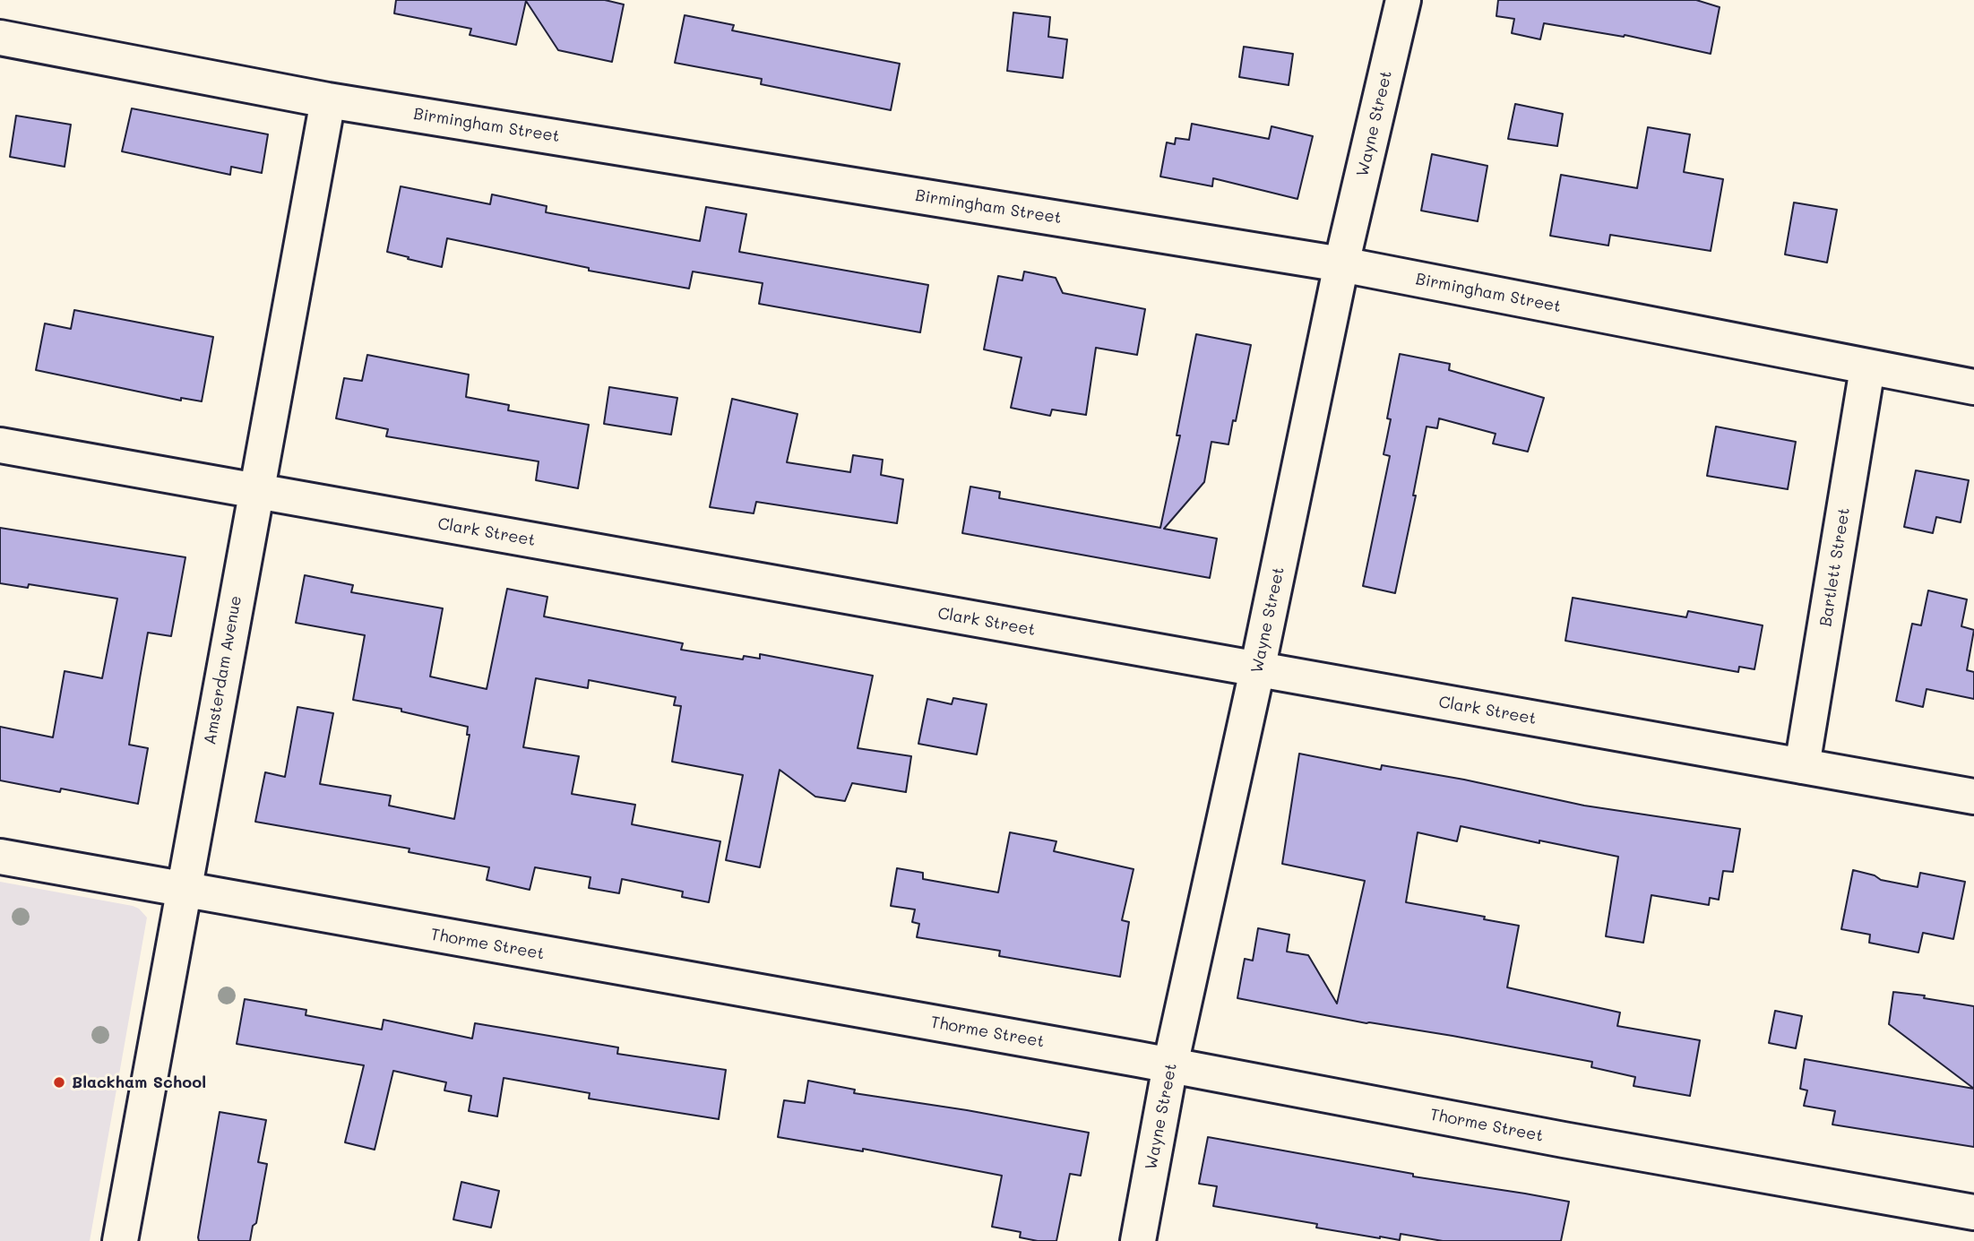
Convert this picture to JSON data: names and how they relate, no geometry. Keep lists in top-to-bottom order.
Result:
{
  "streets": {
    "street": [
      "Wayne Street",
      "Birmingham Street",
      "Clark Street",
      "Bartlett Street",
      "Amsterdam Avenue",
      "Thorme Street"
    ]
  },
  "crossings": [
    ["Wayne Street", "Birmingham Street"],
    ["Wayne Street", "Clark Street"],
    ["Wayne Street", "Thorme Street"],
    ["Birmingham Street", "Bartlett Street"],
    ["Birmingham Street", "Amsterdam Avenue"],
    ["Clark Street", "Bartlett Street"],
    ["Clark Street", "Amsterdam Avenue"],
    ["Amsterdam Avenue", "Thorme Street"]
  ],
  "places": ["Blackham School"]
}
